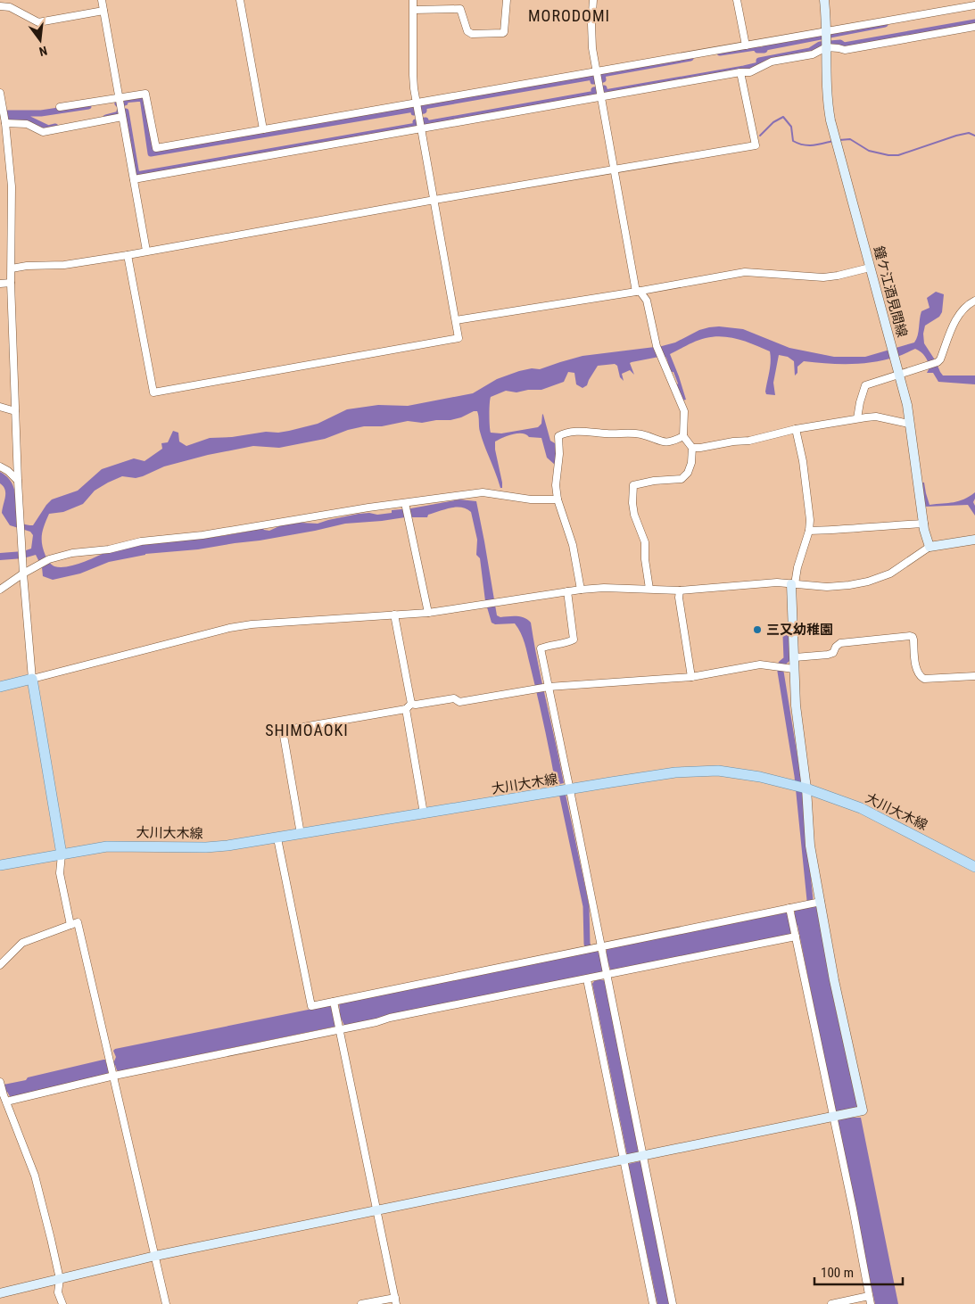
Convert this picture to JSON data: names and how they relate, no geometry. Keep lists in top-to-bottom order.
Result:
{
  "streets": {
    "main road": ["大川大木線"],
    "street": ["鐘ケ江酒見間線"]
  },
  "districts": ["MORODOMI", "SHIMOAOKI"],
  "places": ["三又幼稚園"],
  "scale_bar": "100 m",
  "north": "bottom"
}
